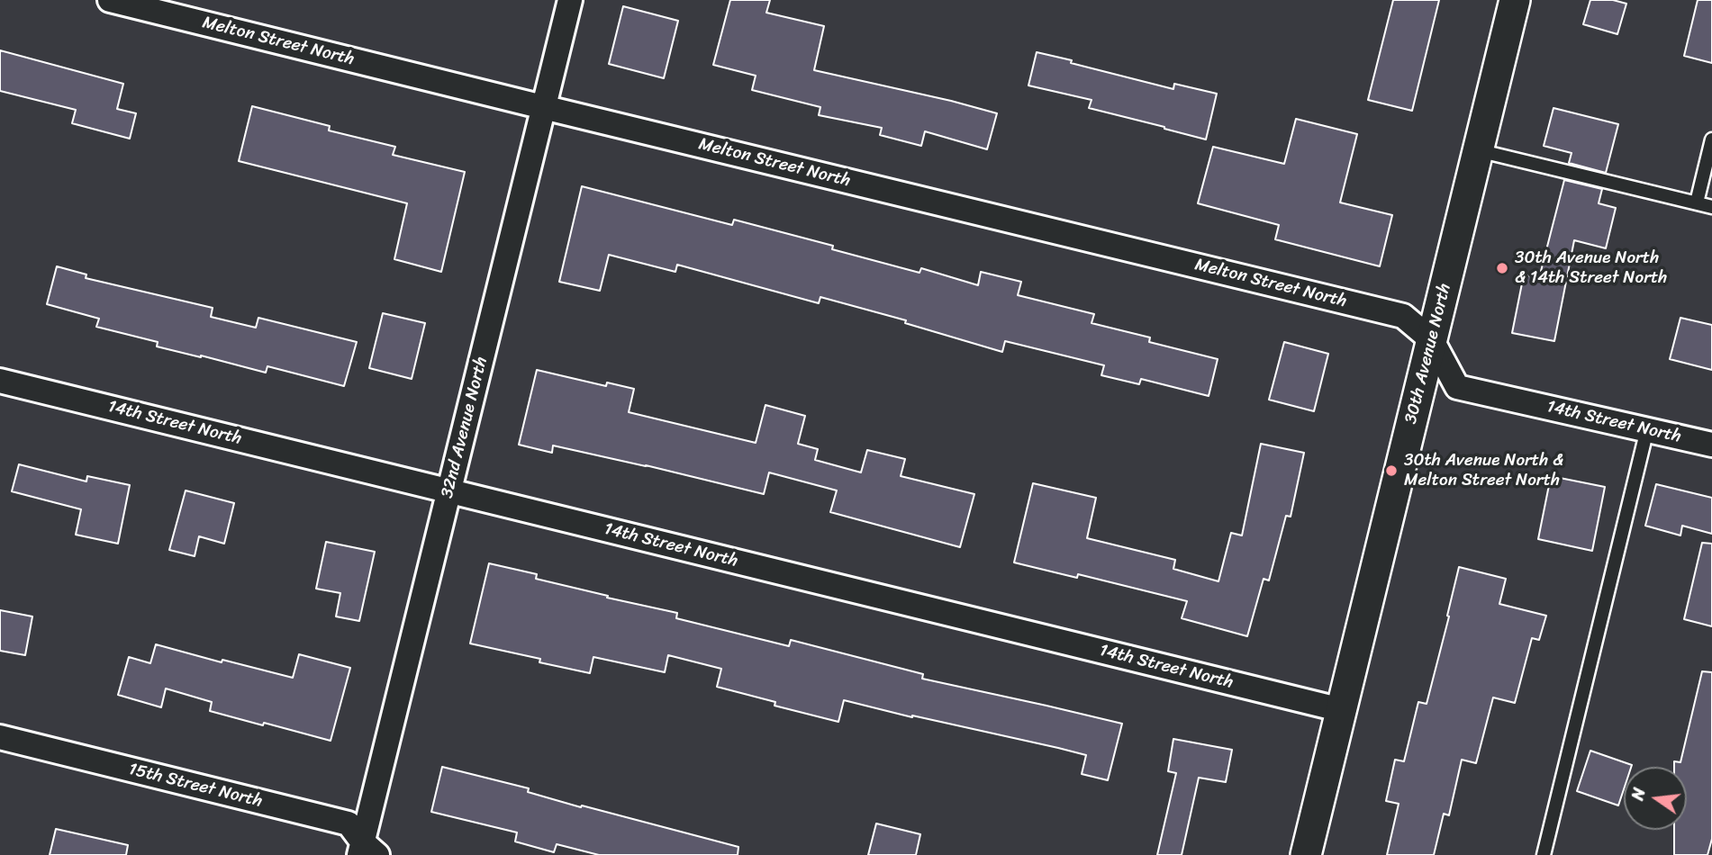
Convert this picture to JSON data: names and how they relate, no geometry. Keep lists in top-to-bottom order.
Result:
{
  "streets": {
    "street": [
      "Melton Street North",
      "30th Avenue North",
      "14th Street North",
      "32nd Avenue North",
      "15th Street North"
    ]
  },
  "crossings": [
    ["Melton Street North", "30th Avenue North"],
    ["Melton Street North", "14th Street North"],
    ["Melton Street North", "32nd Avenue North"],
    ["30th Avenue North", "14th Street North"],
    ["14th Street North", "32nd Avenue North"],
    ["32nd Avenue North", "15th Street North"]
  ],
  "places": ["30th Avenue North & 14th Street North", "30th Avenue North & Melton Street North"],
  "north": "left"
}
